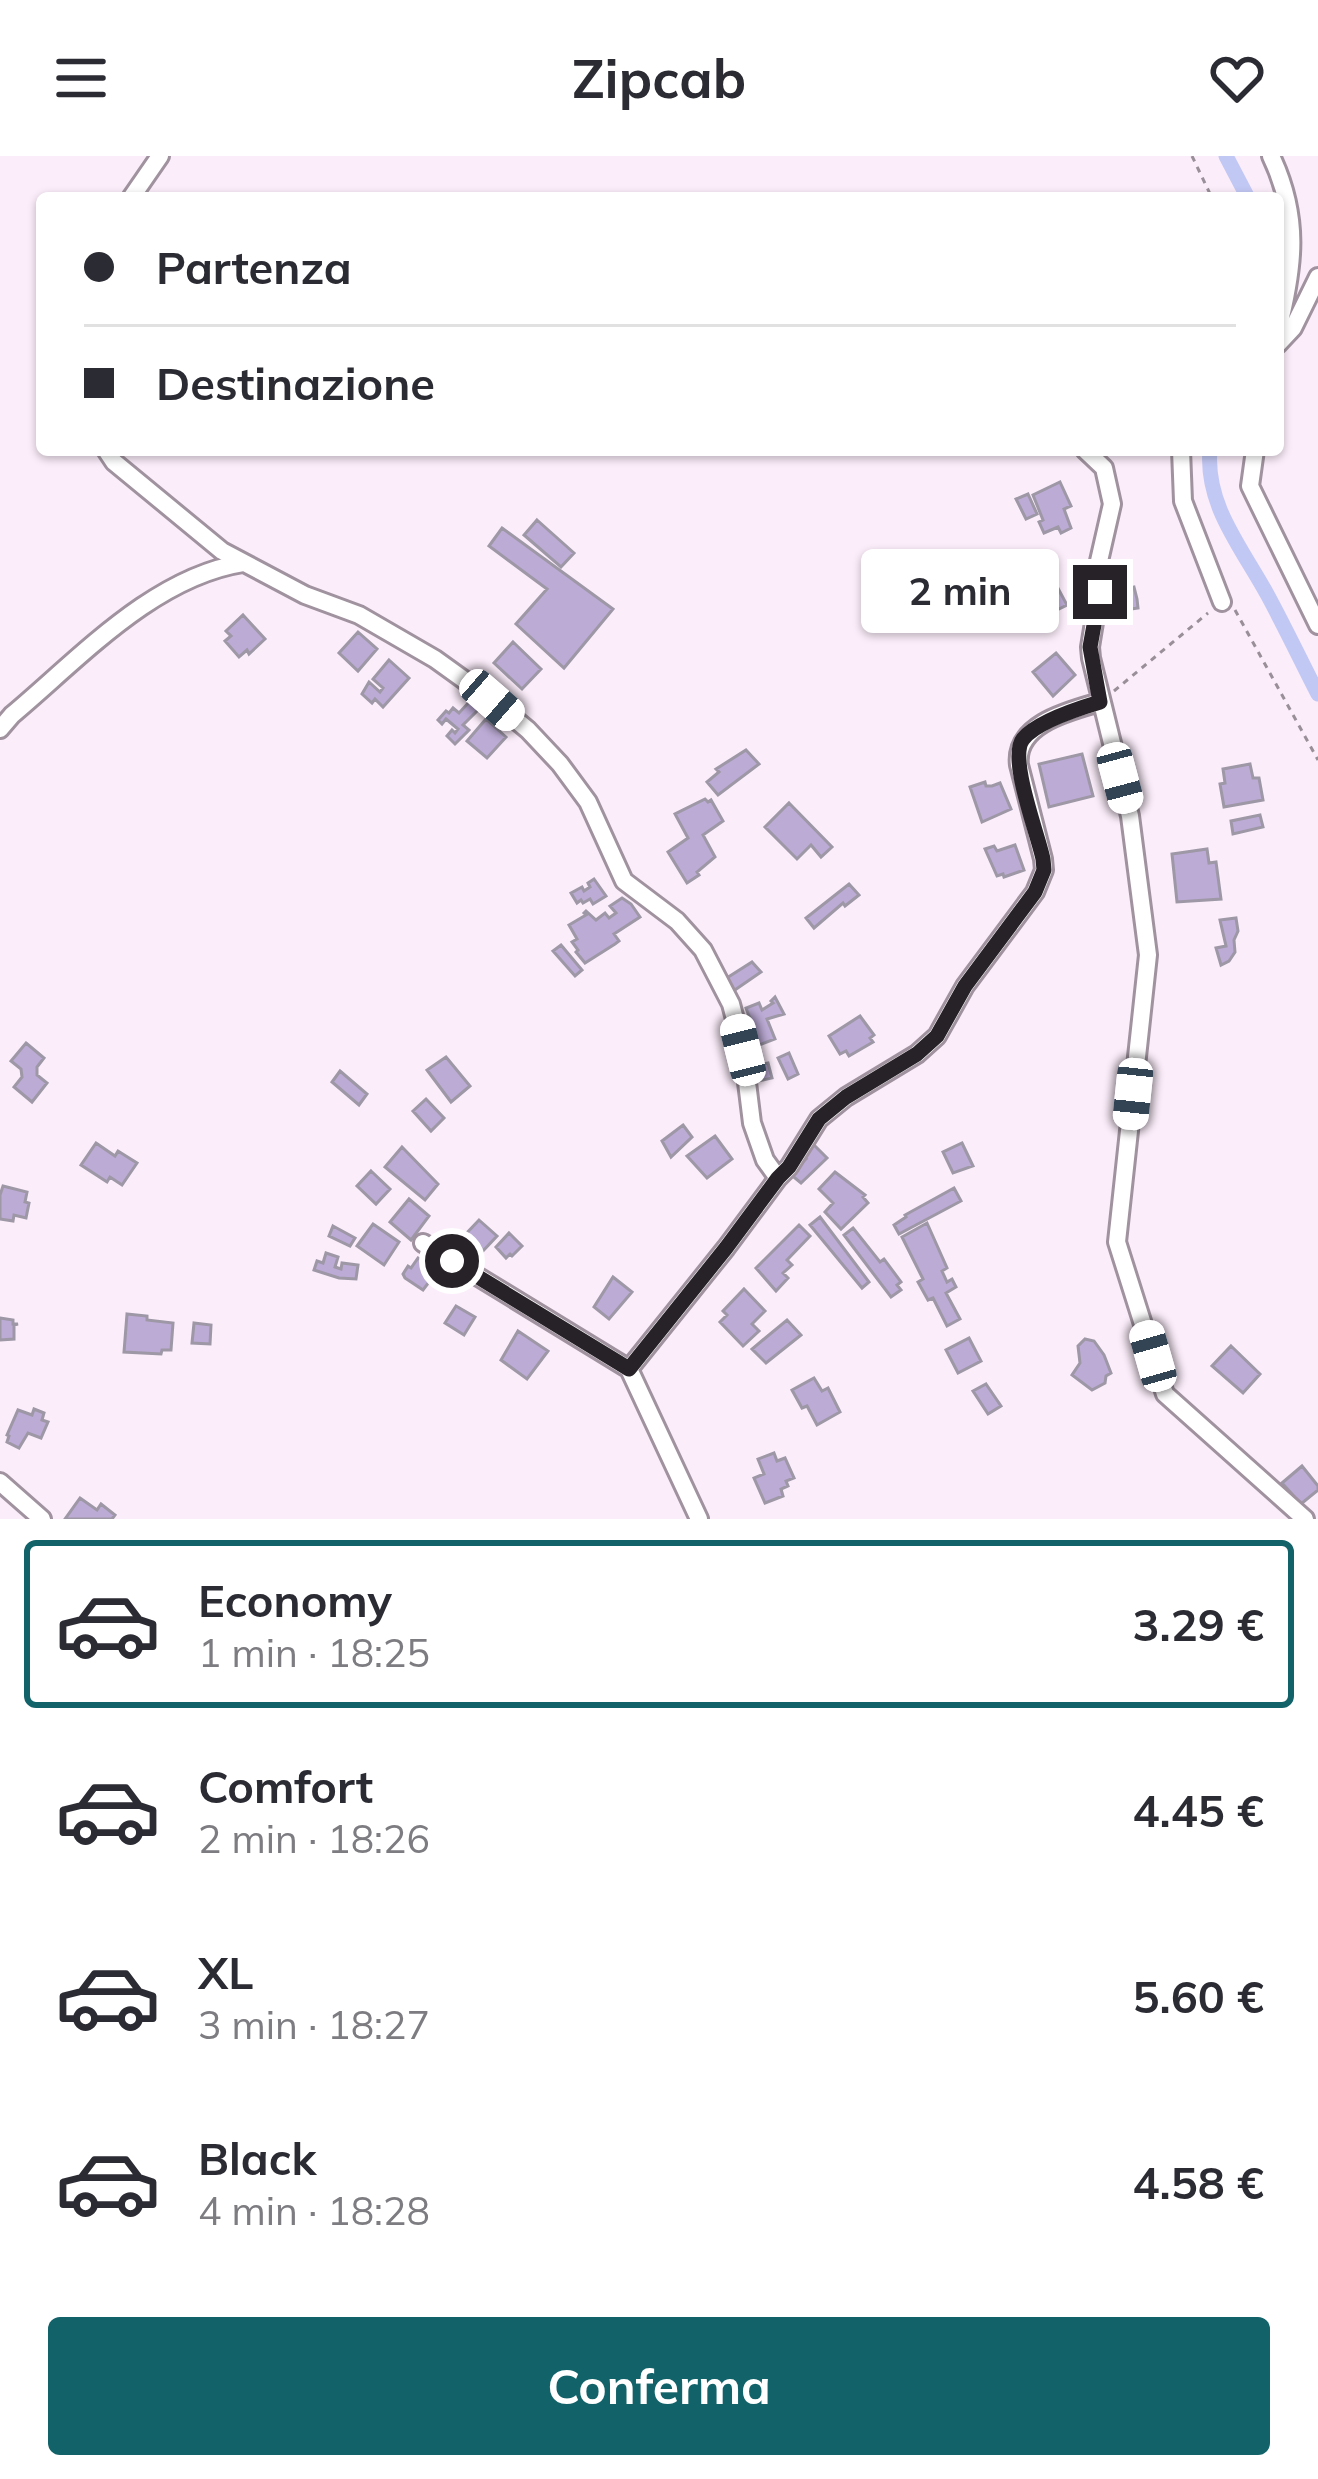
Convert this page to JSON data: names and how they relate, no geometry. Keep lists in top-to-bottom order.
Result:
{
  "page": {
    "header": "Zipcab",
    "banner": ["Partenza", "Destinazione"],
    "bubble": "2 min",
    "list": [
      {
        "name": "Economy",
        "note": "1 min · 18:25",
        "value": "3.29 €"
      },
      {
        "name": "Comfort",
        "note": "2 min · 18:26",
        "value": "4.45 €"
      },
      {
        "name": "XL",
        "note": "3 min · 18:27",
        "value": "5.60 €"
      },
      {
        "name": "Black",
        "note": "4 min · 18:28",
        "value": "4.58 €"
      }
    ],
    "buttons": "Conferma"
  }
}
